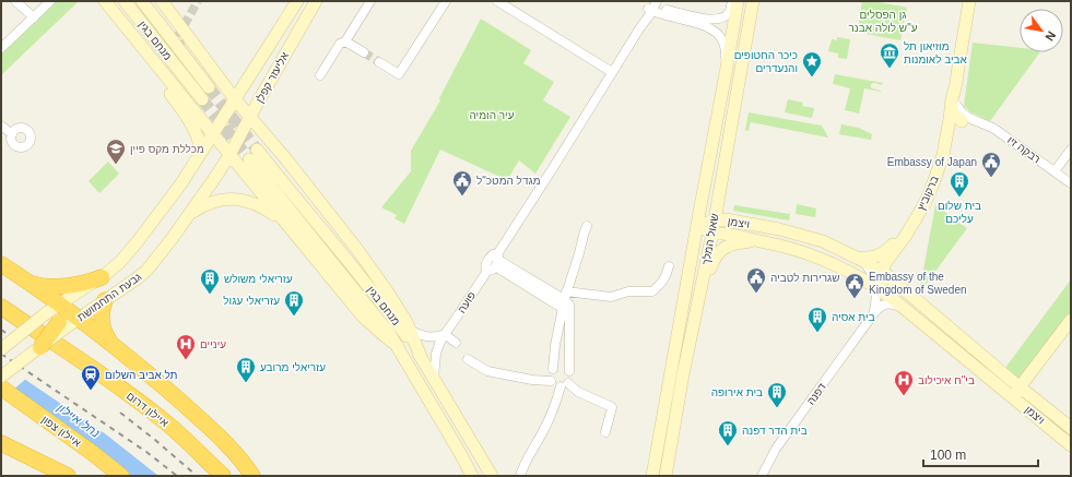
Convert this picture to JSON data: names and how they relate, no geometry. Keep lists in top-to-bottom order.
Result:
{
  "streets": {
    "highway": ["איילון דרום", "איילון צפון"],
    "main road": [
      "מנחם בגין",
      "אליעזר קפלן",
      "ברקוביץ",
      "ויצמן",
      "שאול המלך",
      "גבעת התחמושת"
    ],
    "street": ["רבקה זיו", "פועה", "דפנה"]
  },
  "crossings": [
    ["מנחם בגין", "פועה"],
    ["אליעזר קפלן", "גבעת התחמושת"],
    ["רבקה זיו", "ברקוביץ"],
    ["ברקוביץ", "ויצמן"],
    ["ויצמן", "שאול המלך"],
    ["ויצמן", "דפנה"]
  ],
  "water": ["נחל איילון"],
  "parks": ["גן הפסלים ע\"ש לולה אבנר", "עיר הומיה"],
  "places": {
    "museum": ["מוזיאון תל אביב לאומנות"],
    "place": ["כיכר החטופים והנעדרים"],
    "school or university": ["מכללת מקס פיין"],
    "public building": [
      "Embassy of Japan",
      "מגדל המטכ\"ל",
      "שגרירות לטביה",
      "Embassy of the Kingdom of Sweden"
    ],
    "building": [
      "בית שלום עליכם",
      "עזריאלי משולש",
      "עזריאלי עגול",
      "בית אסיה",
      "עזריאלי מרובע",
      "בית אירופה",
      "בית הדר דפנה"
    ],
    "hospital": ["עיניים", "בי\"ח איכילוב"],
    "station": ["תל אביב השלום"]
  },
  "scale_bar": "100 m",
  "north": "bottom right"
}
